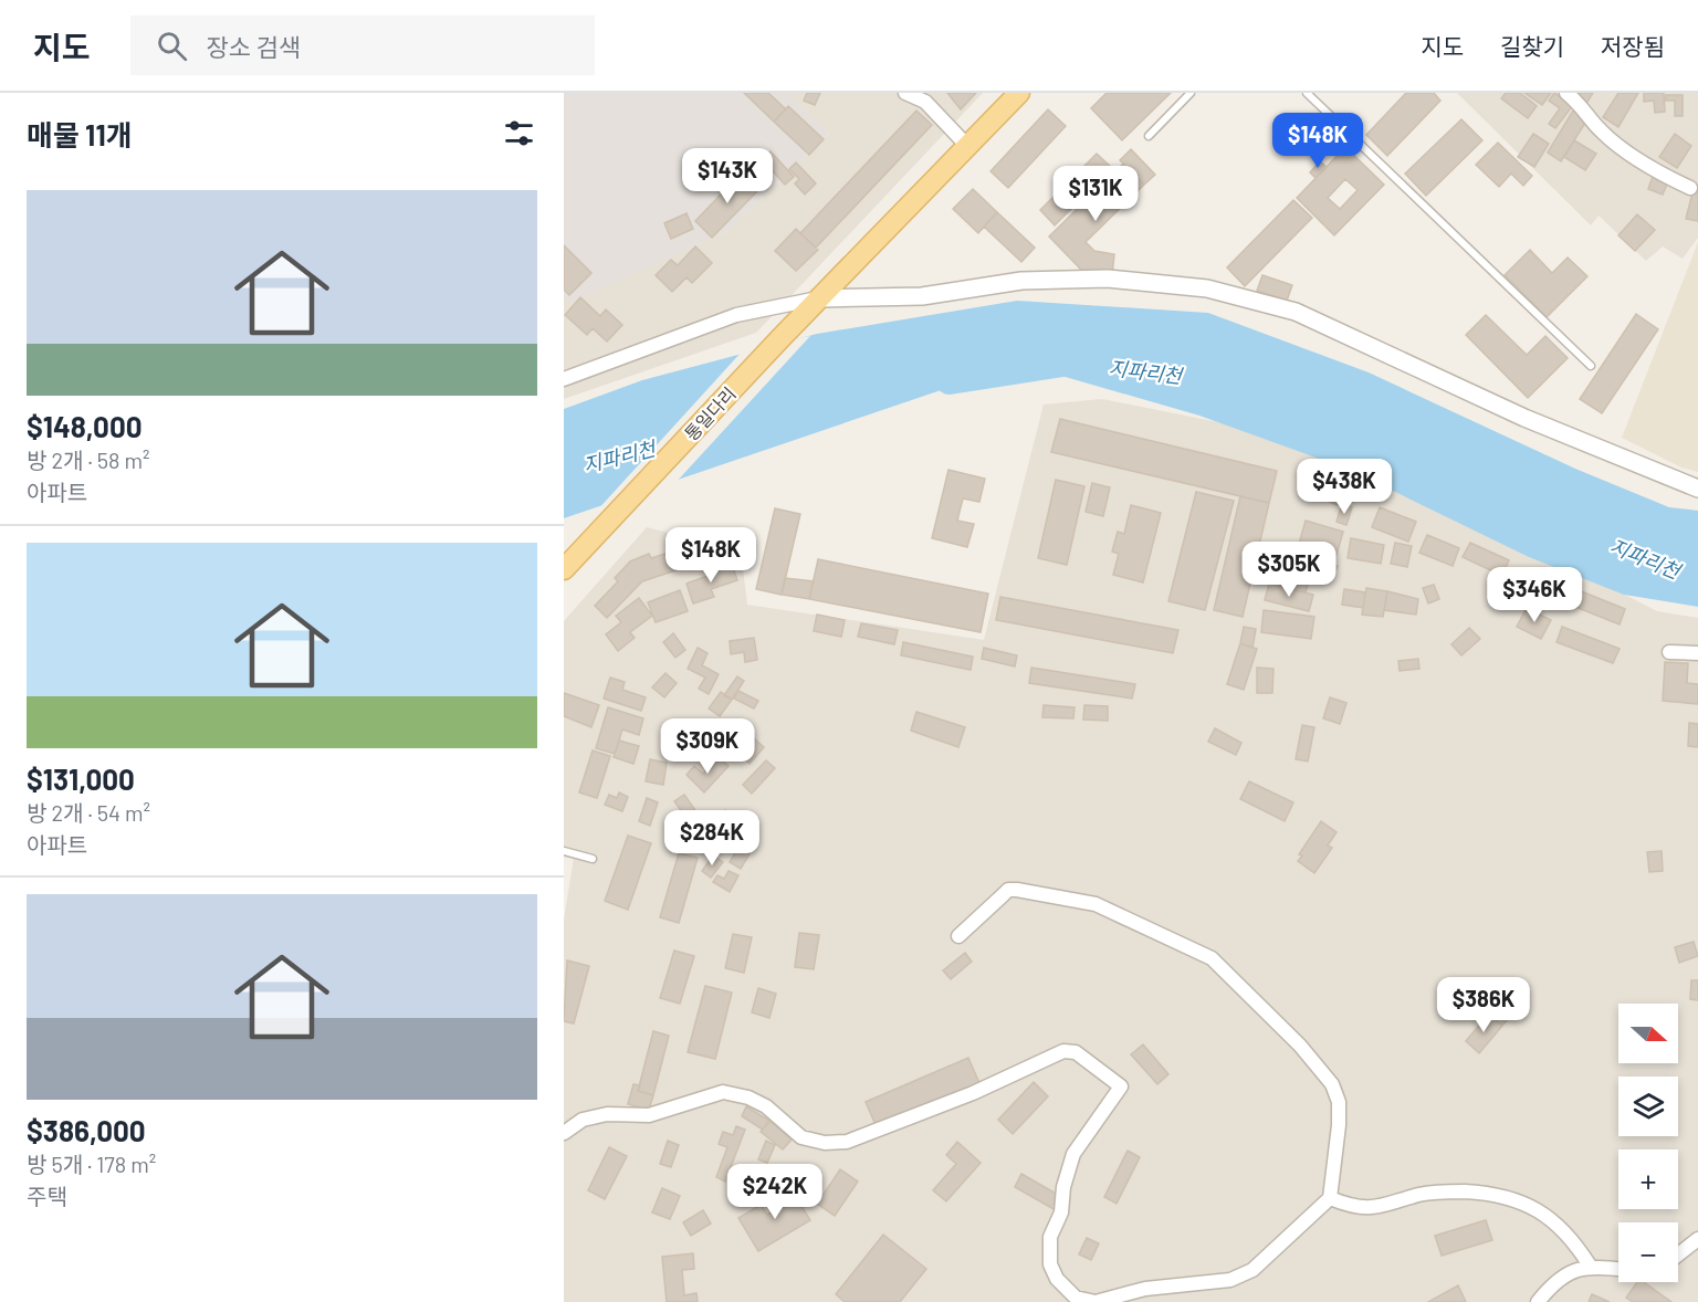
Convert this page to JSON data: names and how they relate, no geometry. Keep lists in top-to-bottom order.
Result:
{
  "streets": {
    "main road": ["통일다리"]
  },
  "water": ["지파리천"],
  "north": "right",
  "page": {
    "header": "지도",
    "search": "장소 검색",
    "nav": ["지도", "길찾기", "저장됨"],
    "heading": "매물 11개",
    "price": [
      "$148K",
      "$143K",
      "$131K",
      "$438K",
      "$148K",
      "$305K",
      "$346K",
      "$309K",
      "$284K",
      "$386K",
      "$242K"
    ],
    "list": [
      {
        "name": "$148,000",
        "note": "방 2개 · 58 m² · 아파트"
      },
      {
        "name": "$131,000",
        "note": "방 2개 · 54 m² · 아파트"
      },
      {
        "name": "$386,000",
        "note": "방 5개 · 178 m² · 주택"
      }
    ],
    "map_buttons": ["+", "−"]
  }
}
